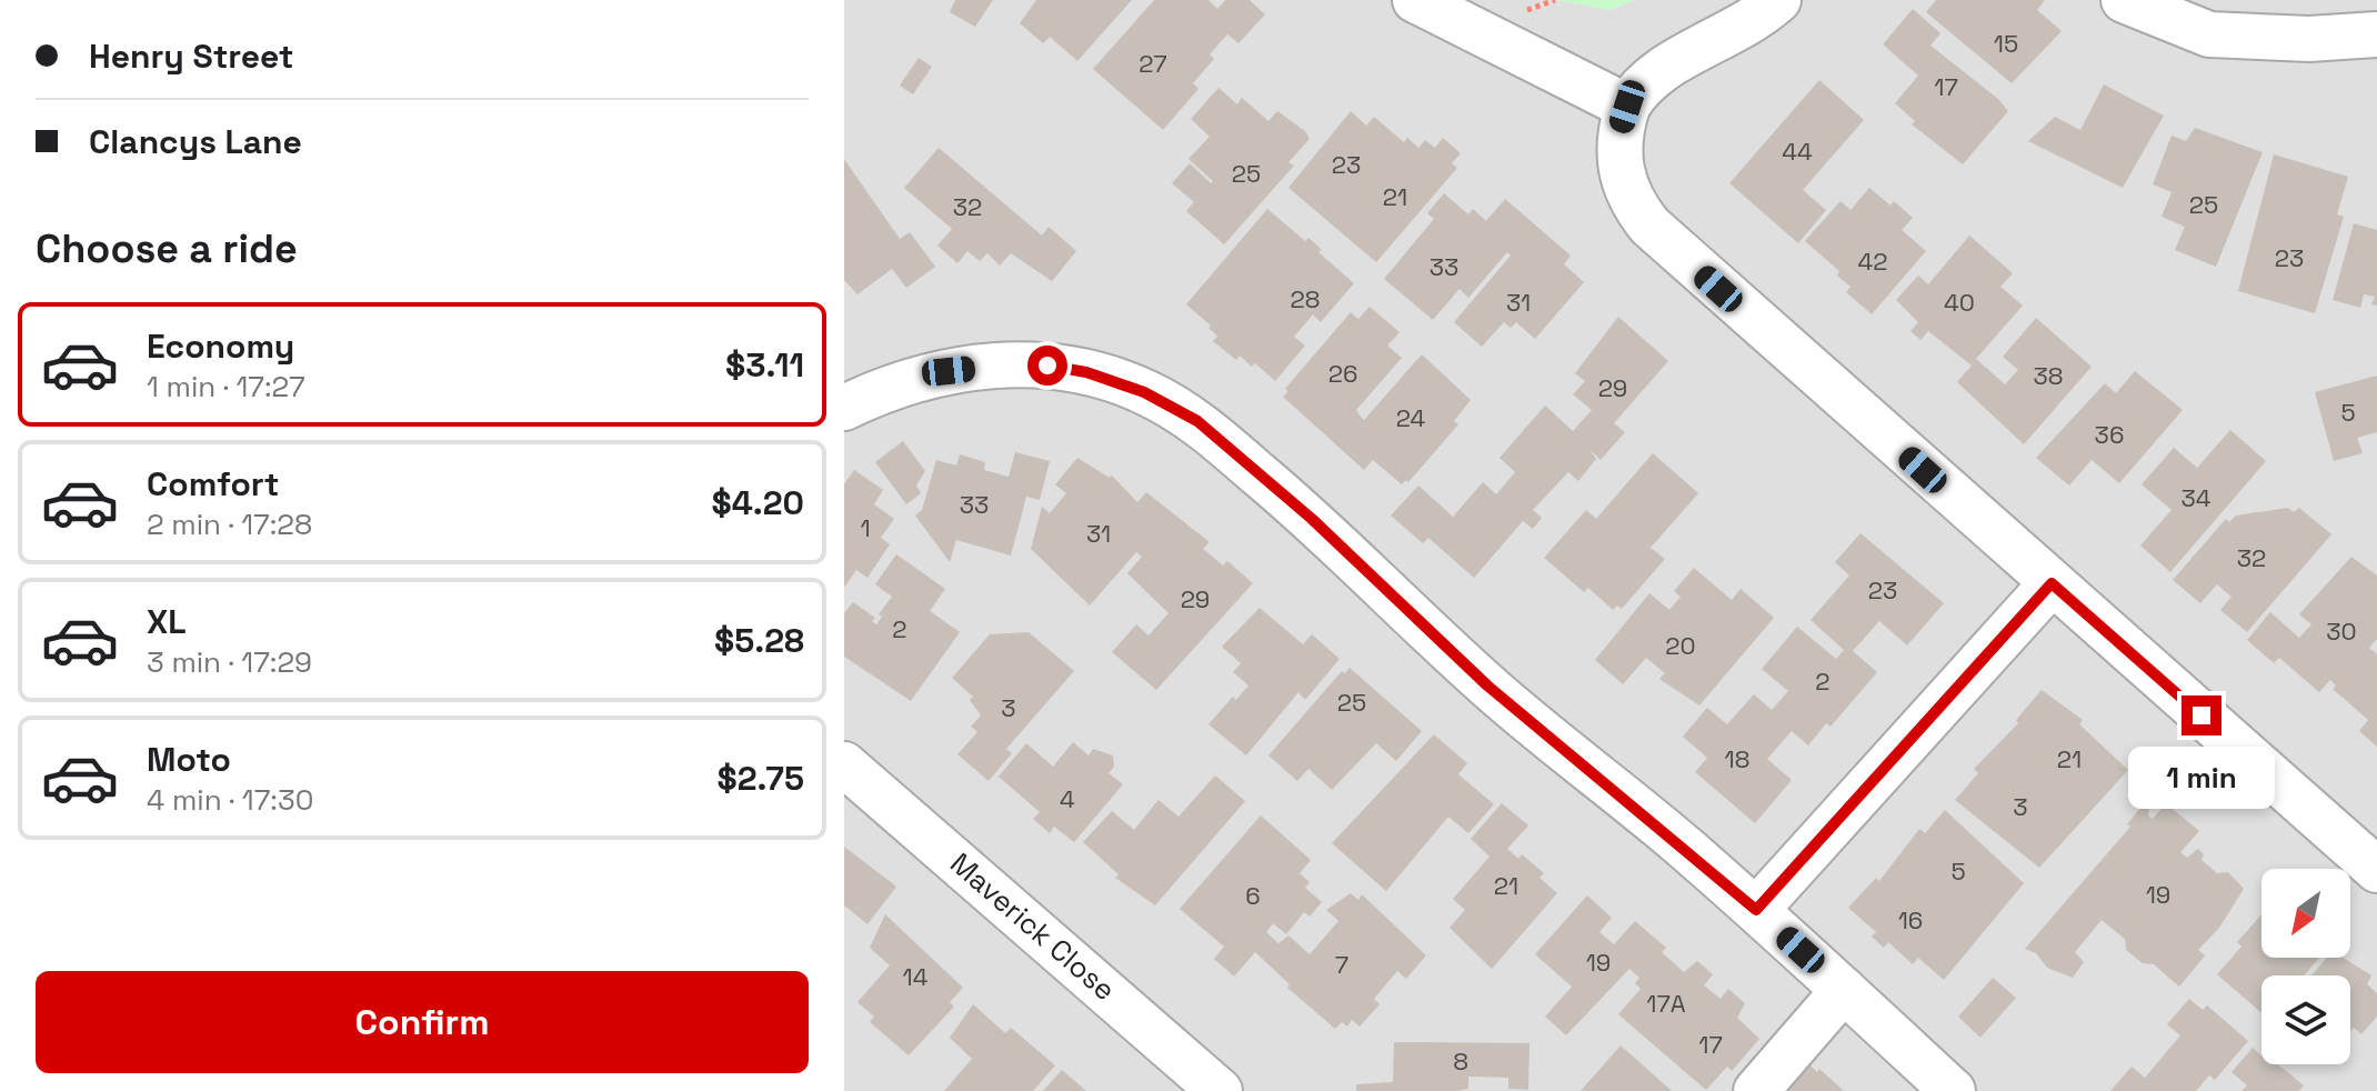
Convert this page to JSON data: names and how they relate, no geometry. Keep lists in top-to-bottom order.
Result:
{
  "streets": {
    "street": ["Maverick Close"]
  },
  "house_numbers": [
    "15",
    "27",
    "17",
    "44",
    "23",
    "25",
    "21",
    "25",
    "32",
    "23",
    "42",
    "33",
    "28",
    "31",
    "40",
    "26",
    "38",
    "29",
    "5",
    "24",
    "36",
    "34",
    "33",
    "1",
    "31",
    "32",
    "23",
    "29",
    "2",
    "30",
    "20",
    "2",
    "25",
    "3",
    "18",
    "21",
    "4",
    "3",
    "5",
    "21",
    "19",
    "6",
    "16",
    "19",
    "7",
    "14",
    "17A",
    "17",
    "8"
  ],
  "north": "bottom left",
  "page": {
    "banner": ["Henry Street", "Clancys Lane"],
    "heading": "Choose a ride",
    "list": [
      {
        "name": "Economy",
        "note": "1 min · 17:27",
        "value": "$3.11"
      },
      {
        "name": "Comfort",
        "note": "2 min · 17:28",
        "value": "$4.20"
      },
      {
        "name": "XL",
        "note": "3 min · 17:29",
        "value": "$5.28"
      },
      {
        "name": "Moto",
        "note": "4 min · 17:30",
        "value": "$2.75"
      }
    ],
    "bubble": "1 min",
    "buttons": "Confirm"
  }
}
